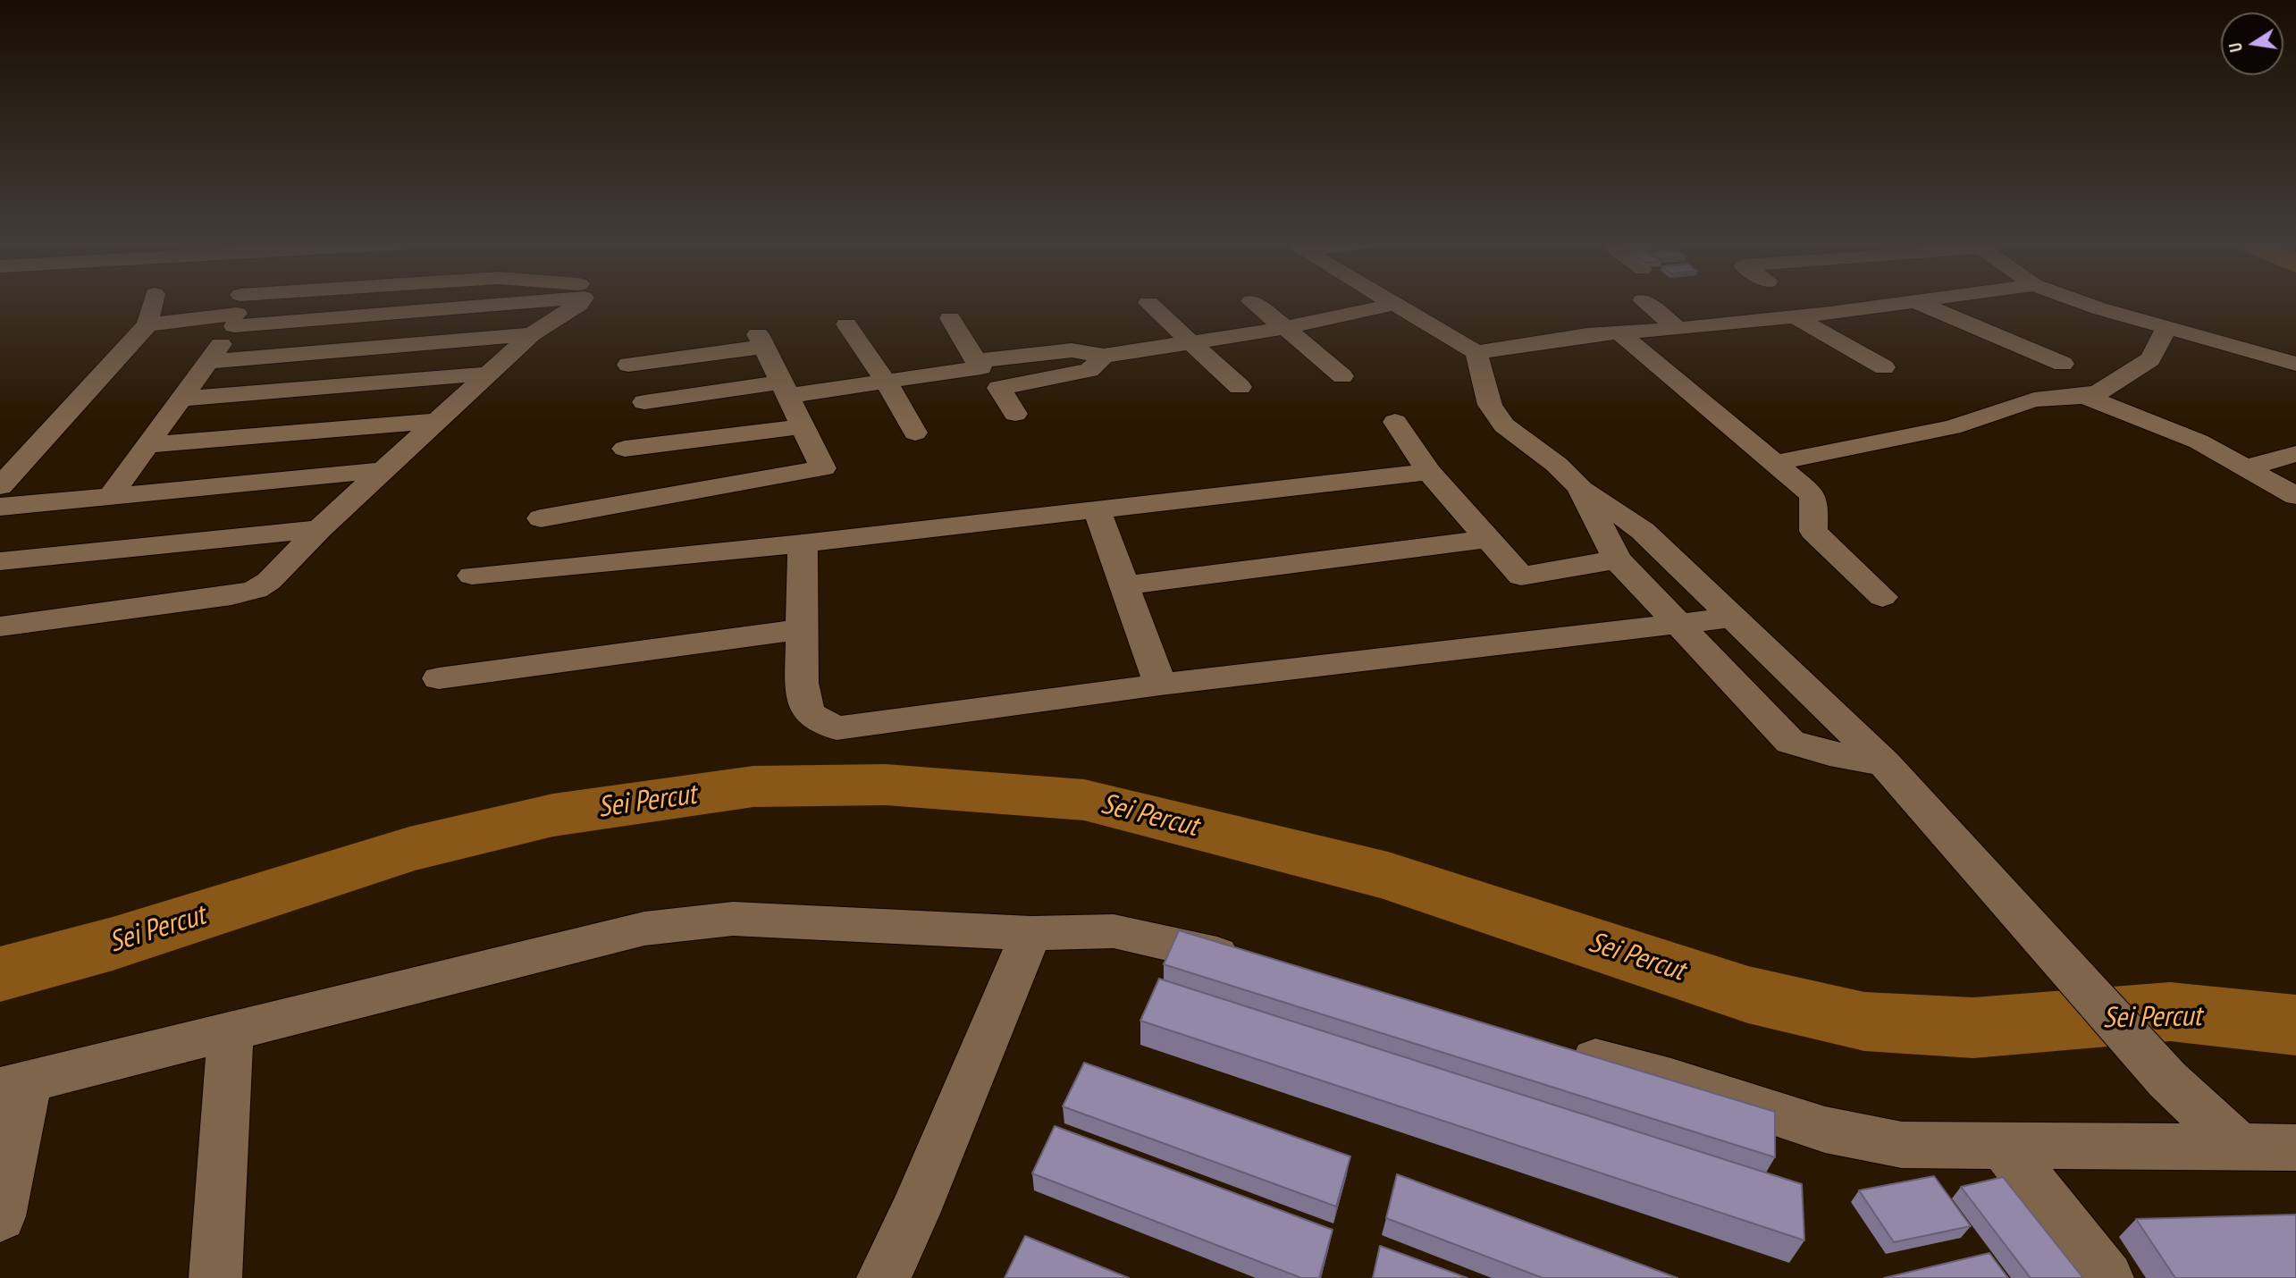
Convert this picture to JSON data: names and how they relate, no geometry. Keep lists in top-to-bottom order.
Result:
{
  "water": ["Sei Percut"],
  "north": "left"
}
